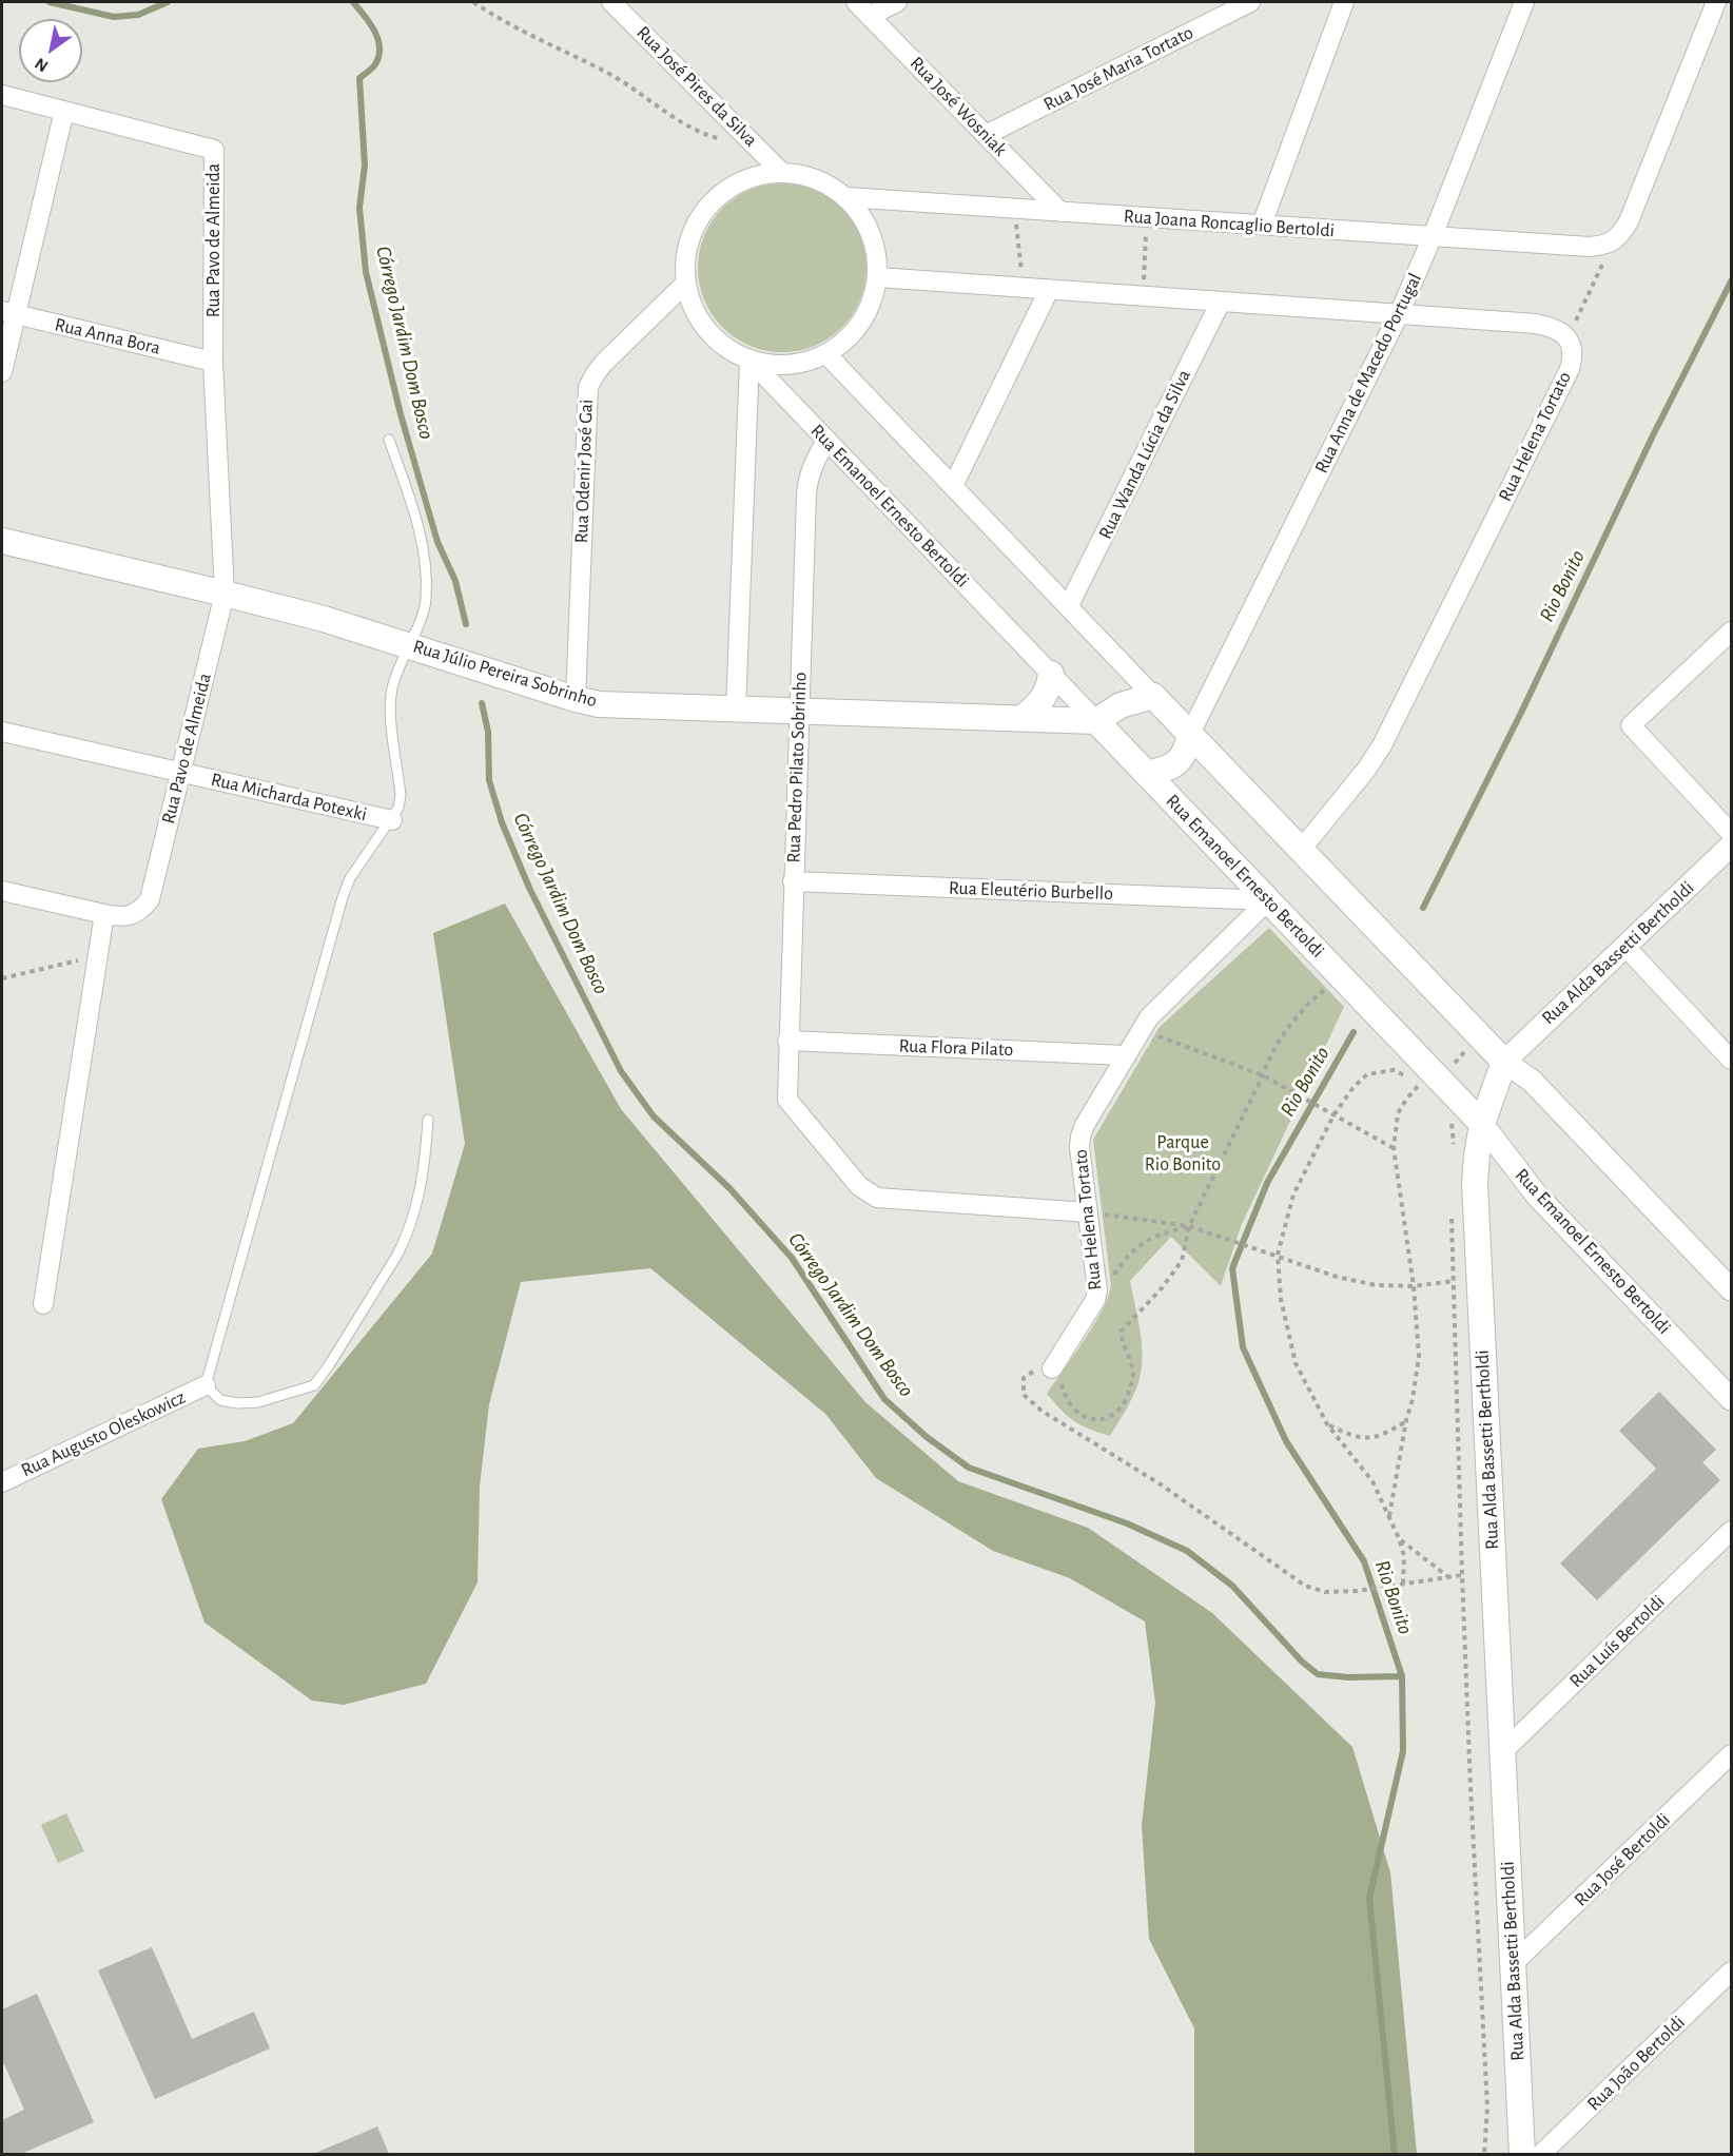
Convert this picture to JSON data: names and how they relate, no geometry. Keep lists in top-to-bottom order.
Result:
{
  "streets": {
    "main road": ["Rua Emanoel Ernesto Bertoldi", "Rua Júlio Pereira Sobrinho", "Rua Alda Bassetti Bertholdi"],
    "street": [
      "Rua José Maria Tortato",
      "Rua José Pires da Silva",
      "Rua José Wosniak",
      "Rua Joana Roncaglio Bertoldi",
      "Rua Pavo de Almeida",
      "Rua Anna Bora",
      "Rua Anna de Macedo Portugal",
      "Rua Helena Tortato",
      "Rua Wanda Lúcia da Silva",
      "Rua Odenir José Gai",
      "Rua Pedro Pilato Sobrinho",
      "Rua Micharda Potexki",
      "Rua Eleutério Burbello",
      "Rua Flora Pilato",
      "Rua Augusto Oleskowicz",
      "Rua Luís Bertoldi",
      "Rua José Bertoldi",
      "Rua João Bertoldi"
    ]
  },
  "crossings": [
    ["Rua José Maria Tortato", "Rua José Wosniak"],
    ["Rua José Pires da Silva", "Rua Joana Roncaglio Bertoldi"],
    ["Rua José Pires da Silva", "Rua Odenir José Gai"],
    ["Rua José Pires da Silva", "Rua Emanoel Ernesto Bertoldi"],
    ["Rua José Wosniak", "Rua Joana Roncaglio Bertoldi"],
    ["Rua Joana Roncaglio Bertoldi", "Rua Anna de Macedo Portugal"],
    ["Rua Joana Roncaglio Bertoldi", "Rua Odenir José Gai"],
    ["Rua Joana Roncaglio Bertoldi", "Rua Emanoel Ernesto Bertoldi"],
    ["Rua Pavo de Almeida", "Rua Anna Bora"],
    ["Rua Pavo de Almeida", "Rua Júlio Pereira Sobrinho"],
    ["Rua Pavo de Almeida", "Rua Micharda Potexki"],
    ["Rua Helena Tortato", "Rua Emanoel Ernesto Bertoldi"],
    ["Rua Helena Tortato", "Rua Pedro Pilato Sobrinho"],
    ["Rua Helena Tortato", "Rua Eleutério Burbello"],
    ["Rua Helena Tortato", "Rua Flora Pilato"],
    ["Rua Odenir José Gai", "Rua Emanoel Ernesto Bertoldi"],
    ["Rua Odenir José Gai", "Rua Júlio Pereira Sobrinho"],
    ["Rua Emanoel Ernesto Bertoldi", "Rua Júlio Pereira Sobrinho"],
    ["Rua Emanoel Ernesto Bertoldi", "Rua Pedro Pilato Sobrinho"],
    ["Rua Emanoel Ernesto Bertoldi", "Rua Eleutério Burbello"],
    ["Rua Emanoel Ernesto Bertoldi", "Rua Alda Bassetti Bertholdi"],
    ["Rua Júlio Pereira Sobrinho", "Rua Pedro Pilato Sobrinho"],
    ["Rua Pedro Pilato Sobrinho", "Rua Eleutério Burbello"],
    ["Rua Pedro Pilato Sobrinho", "Rua Flora Pilato"],
    ["Rua Alda Bassetti Bertholdi", "Rua Luís Bertoldi"],
    ["Rua Alda Bassetti Bertholdi", "Rua José Bertoldi"]
  ],
  "water": ["Córrego Jardim Dom Bosco", "Rio Bonito"],
  "parks": ["Parque Rio Bonito"],
  "north": "bottom left"
}
